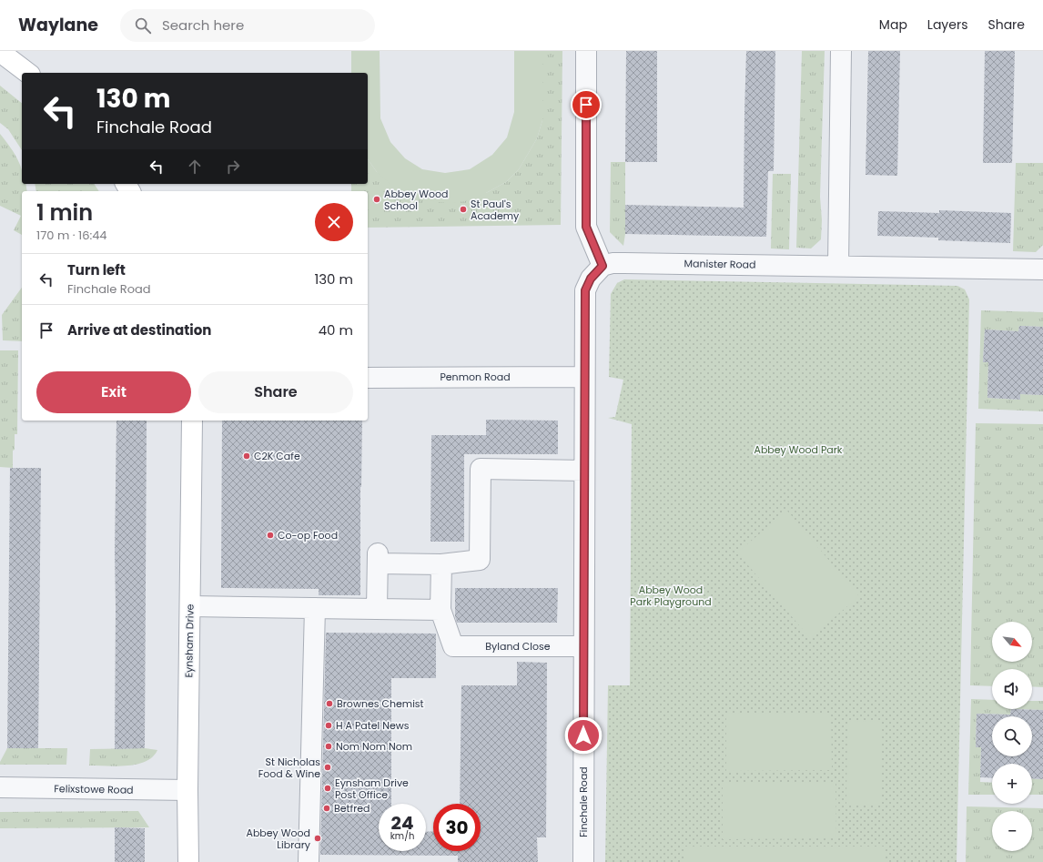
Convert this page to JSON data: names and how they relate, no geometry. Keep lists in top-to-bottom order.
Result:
{
  "streets": {
    "street": [
      "Manister Road",
      "Penmon Road",
      "Eynsham Drive",
      "Byland Close",
      "Felixstowe Road",
      "Finchale Road"
    ]
  },
  "crossings": [
    ["Manister Road", "Finchale Road"],
    ["Penmon Road", "Finchale Road"],
    ["Eynsham Drive", "Felixstowe Road"],
    ["Byland Close", "Finchale Road"]
  ],
  "parks": ["Abbey Wood Park", "Abbey Wood Park Playground"],
  "places": [
    "Abbey Wood School",
    "St Paul's Academy",
    "C2K Cafe",
    "Co-op Food",
    "Brownes Chemist",
    "H A Patel News",
    "Nom Nom Nom",
    "St Nicholas Food & Wine",
    "Eynsham Drive Post Office",
    "Betfred",
    "Abbey Wood Library"
  ],
  "north": "bottom right",
  "page": {
    "header": "Waylane",
    "search": "Search here",
    "nav": ["Map", "Layers", "Share"],
    "turn": ["130 m", "Finchale Road"],
    "heading": ["1 min", "170 m · 16:44"],
    "list": [
      {
        "name": "Turn left",
        "note": "Finchale Road",
        "value": "130 m"
      },
      {
        "name": "Arrive at destination",
        "value": "40 m"
      }
    ],
    "buttons": ["Exit", "Share"],
    "map_buttons": ["+", "−"],
    "speed": "24 km/h",
    "limit": "30"
  }
}
